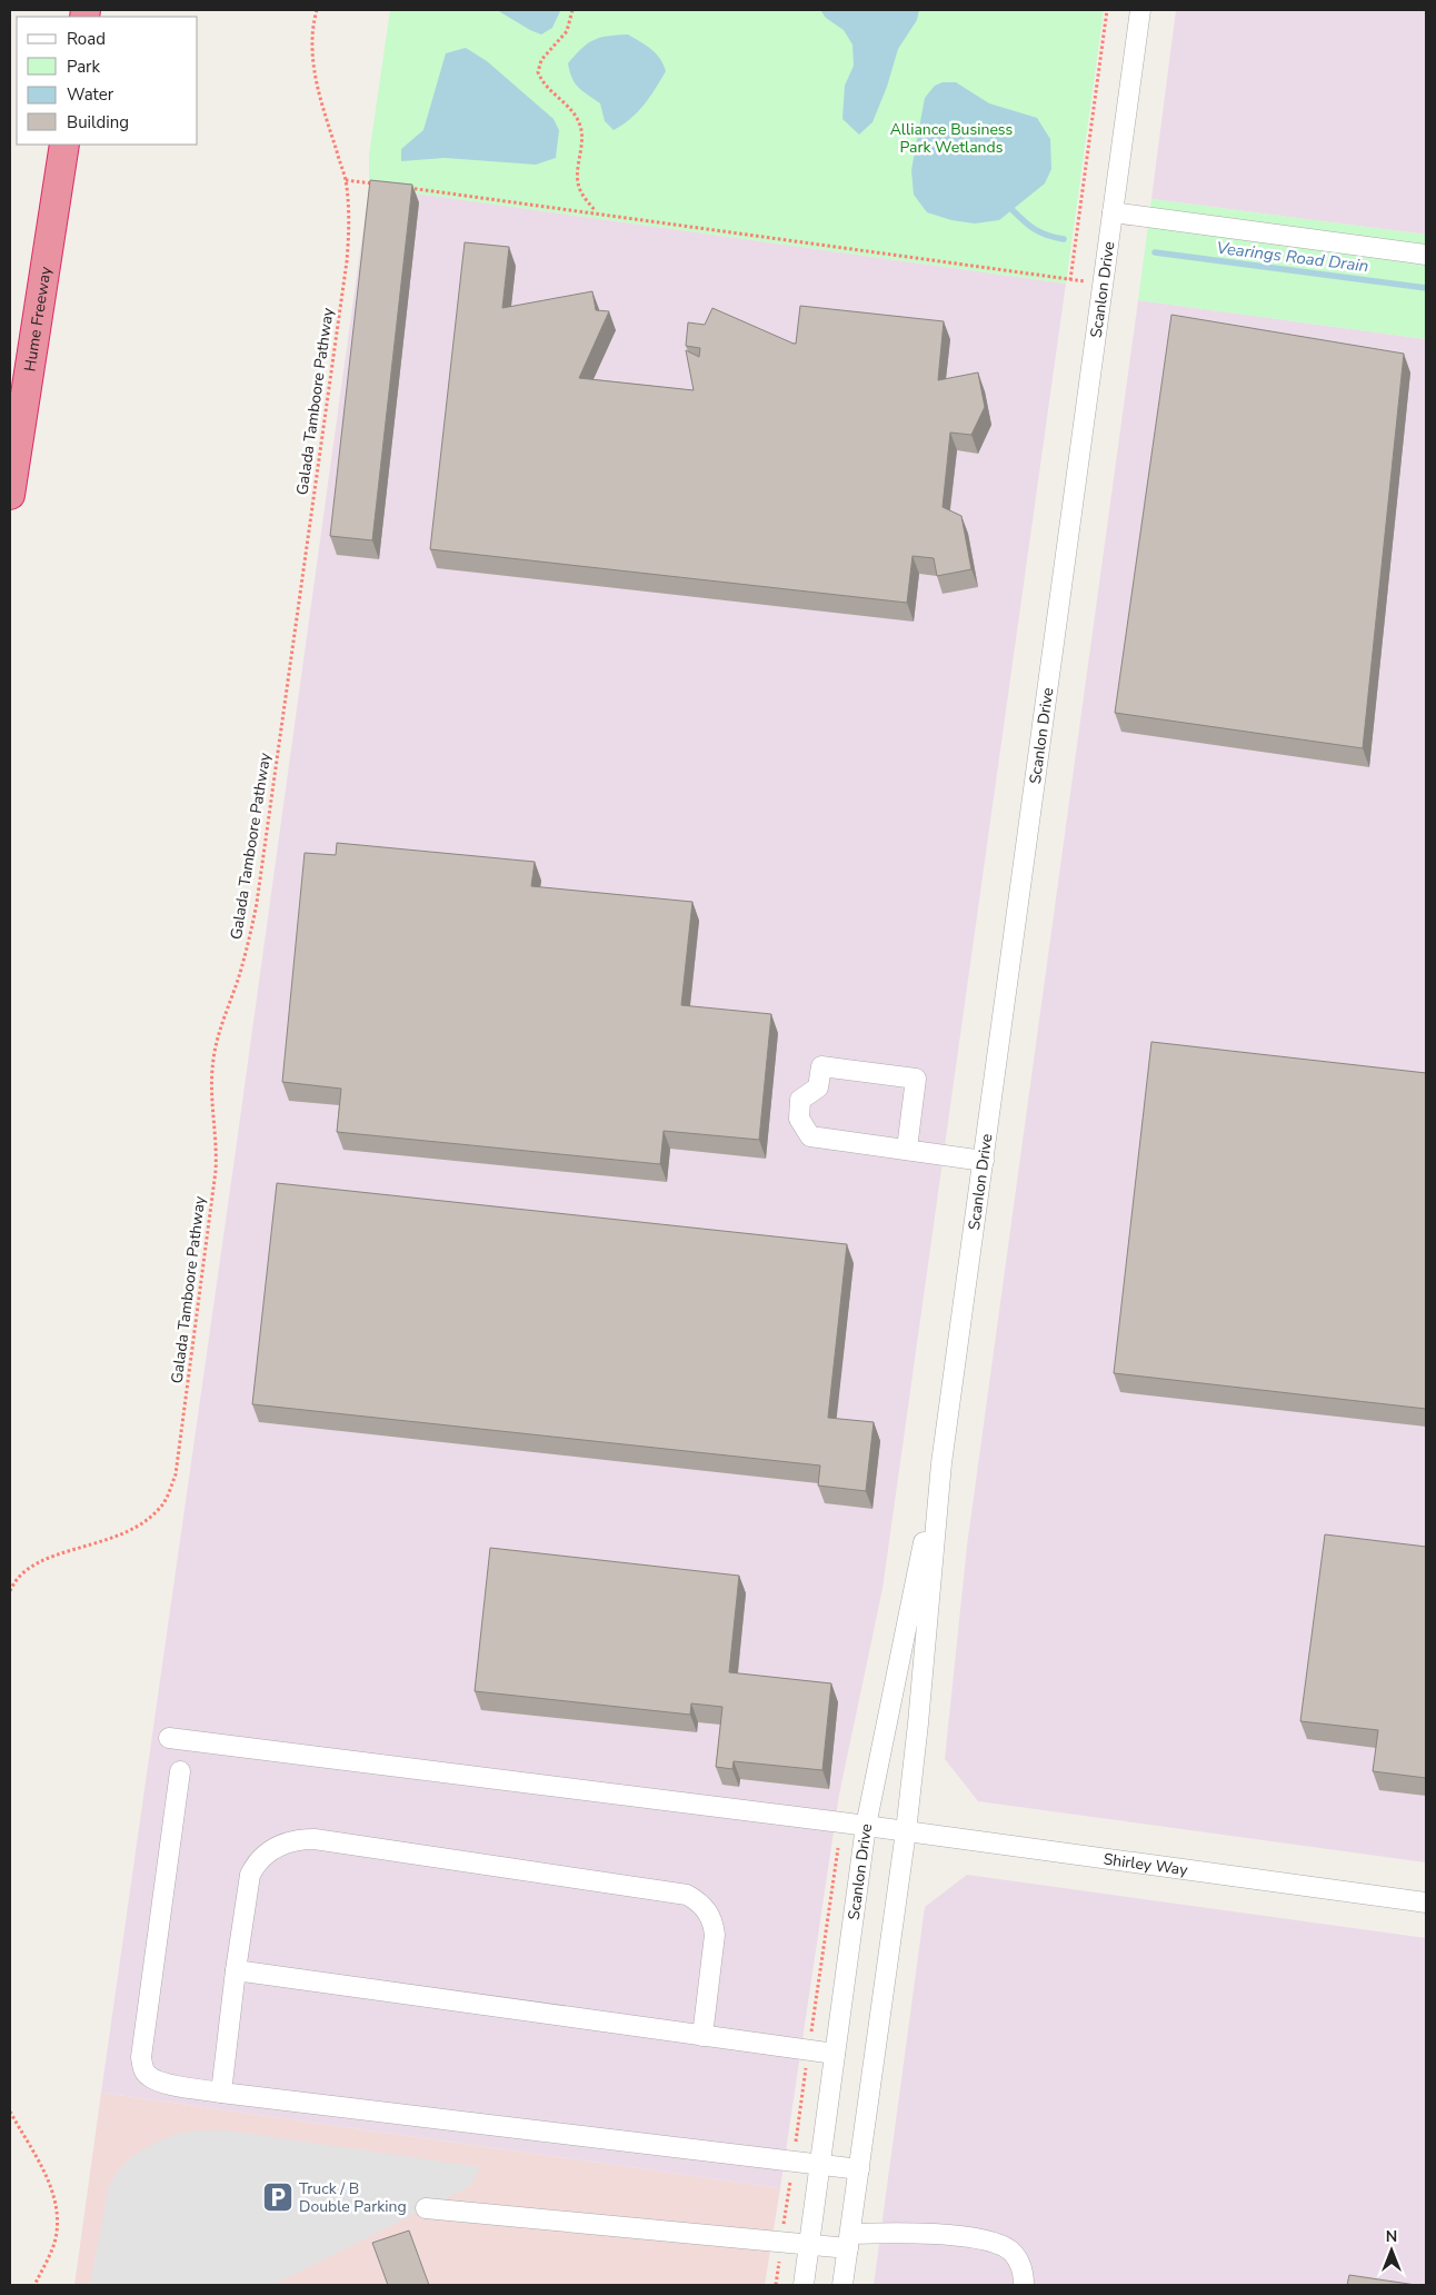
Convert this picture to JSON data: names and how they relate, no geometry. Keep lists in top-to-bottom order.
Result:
{
  "streets": {
    "highway": ["Hume Freeway"],
    "street": ["Scanlon Drive", "Shirley Way"],
    "path": ["Galada Tamboore Pathway"]
  },
  "crossings": [
    ["Scanlon Drive", "Shirley Way"]
  ],
  "water": ["Vearings Road Drain"],
  "parks": ["Alliance Business Park Wetlands"],
  "places": {
    "parking": ["Truck / B Double Parking"]
  },
  "legend": [
    "Road",
    "Park",
    "Water",
    "Building"
  ],
  "north": "top"
}
